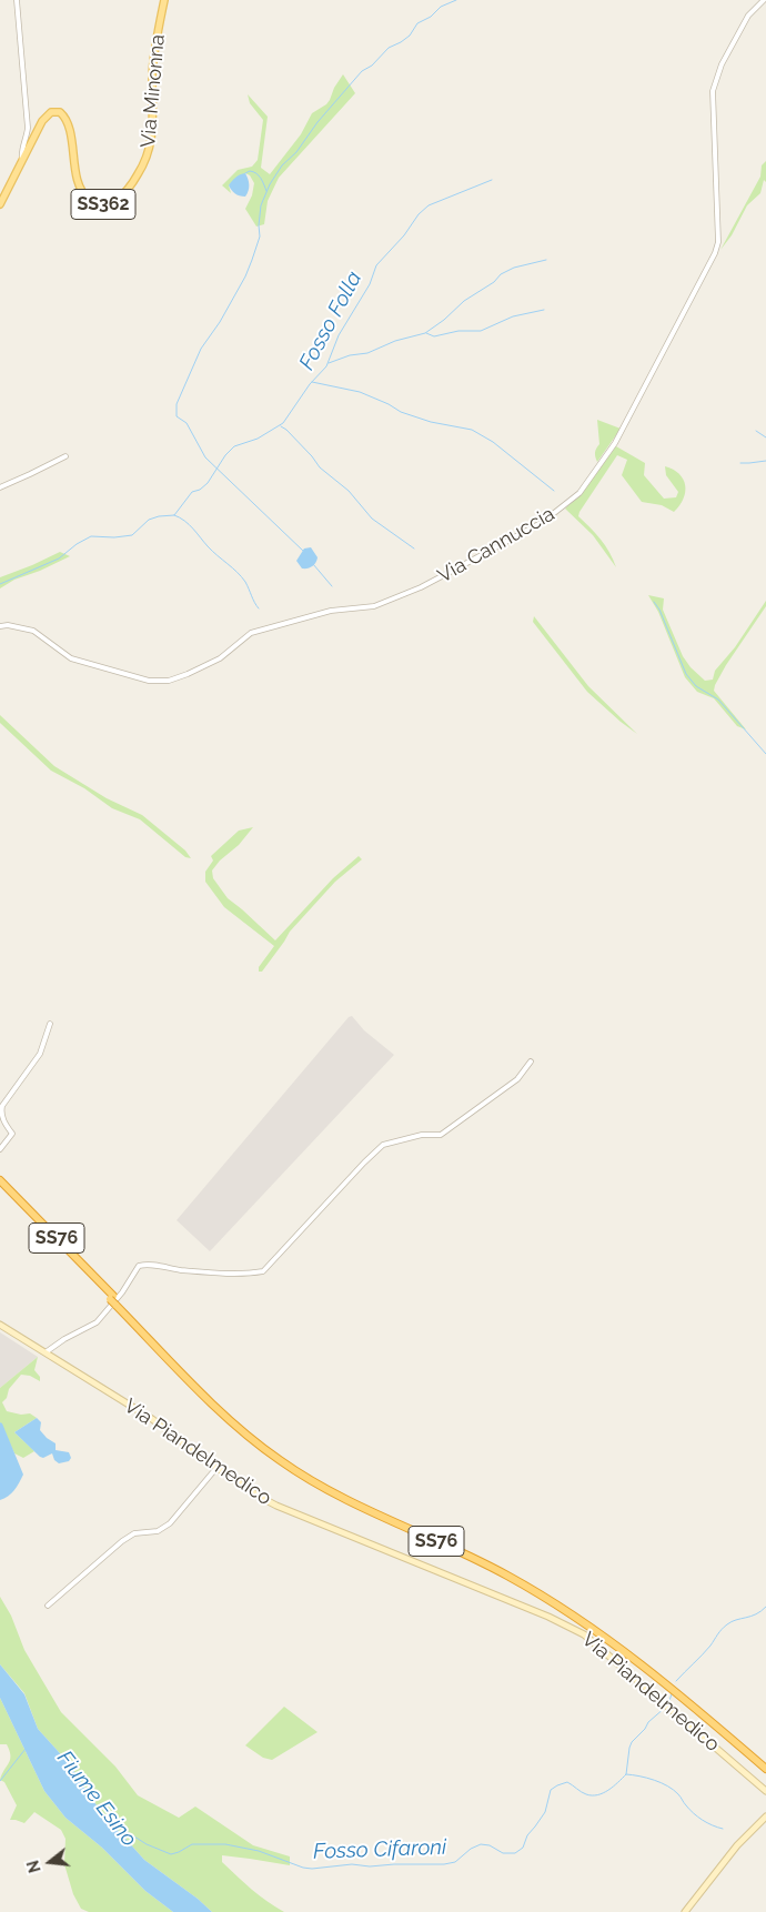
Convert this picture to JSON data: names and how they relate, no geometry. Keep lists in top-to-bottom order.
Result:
{
  "streets": {
    "highway": ["SS76"],
    "main road": ["Via Minonna", "SS362", "Via Piandelmedico"],
    "street": ["Via Cannuccia"]
  },
  "water": ["Fosso Folla", "Fiume Esino", "Fosso Cifaroni"],
  "north": "left"
}
